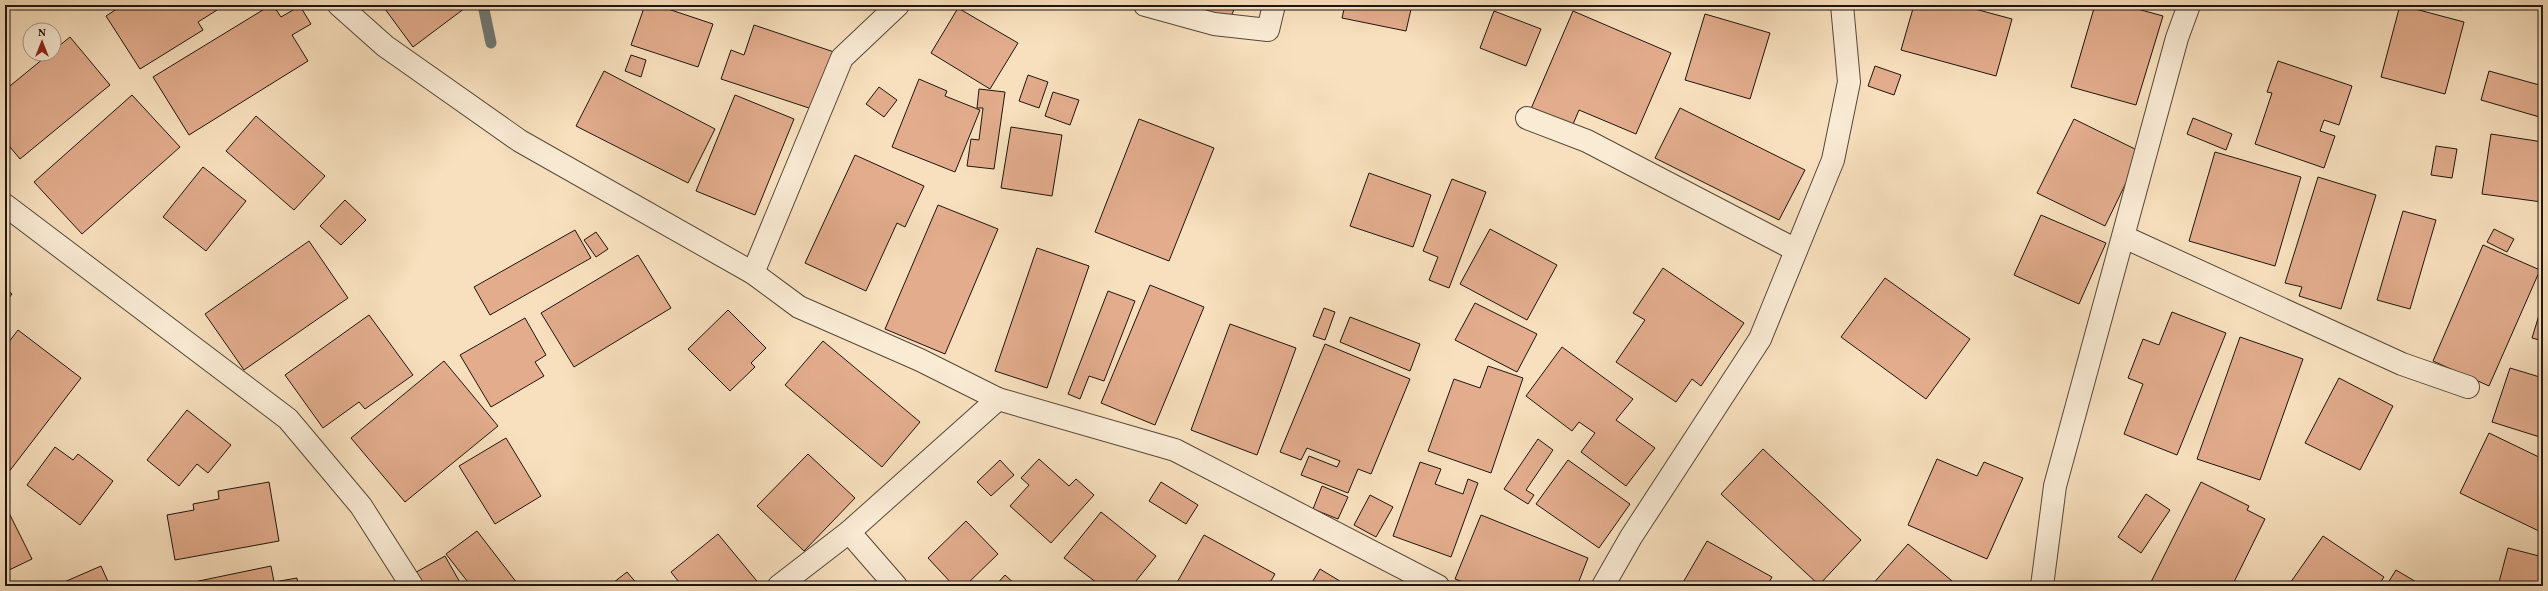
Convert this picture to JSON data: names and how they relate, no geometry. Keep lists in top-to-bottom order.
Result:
{
  "north": "top"
}
